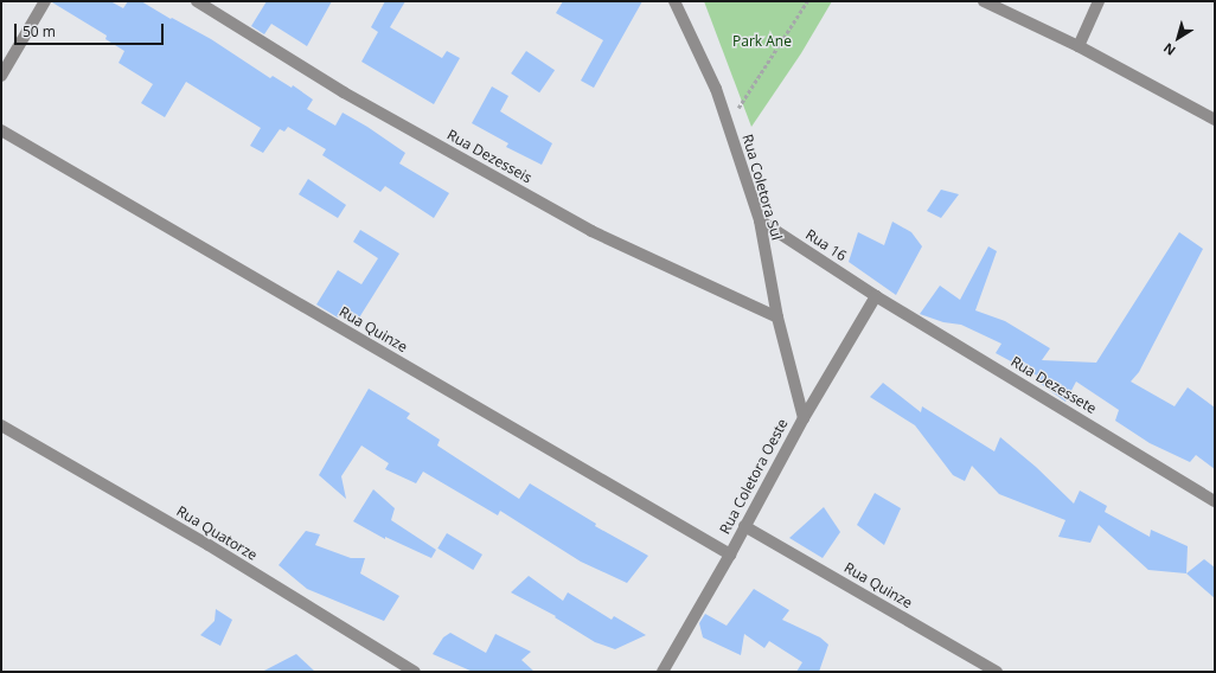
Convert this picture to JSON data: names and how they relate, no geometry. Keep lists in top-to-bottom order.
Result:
{
  "streets": {
    "street": [
      "Rua Dezesseis",
      "Rua Coletora Sul",
      "Rua 16",
      "Rua Quinze",
      "Rua Dezessete",
      "Rua Coletora Oeste",
      "Rua Quatorze"
    ]
  },
  "crossings": [
    ["Rua Dezesseis", "Rua Coletora Sul"],
    ["Rua Coletora Sul", "Rua 16"],
    ["Rua Coletora Sul", "Rua Coletora Oeste"],
    ["Rua 16", "Rua Dezessete"],
    ["Rua 16", "Rua Coletora Oeste"],
    ["Rua Quinze", "Rua Coletora Oeste"],
    ["Rua Dezessete", "Rua Coletora Oeste"]
  ],
  "parks": ["Park Ane"],
  "scale_bar": "50 m",
  "north": "bottom left"
}
